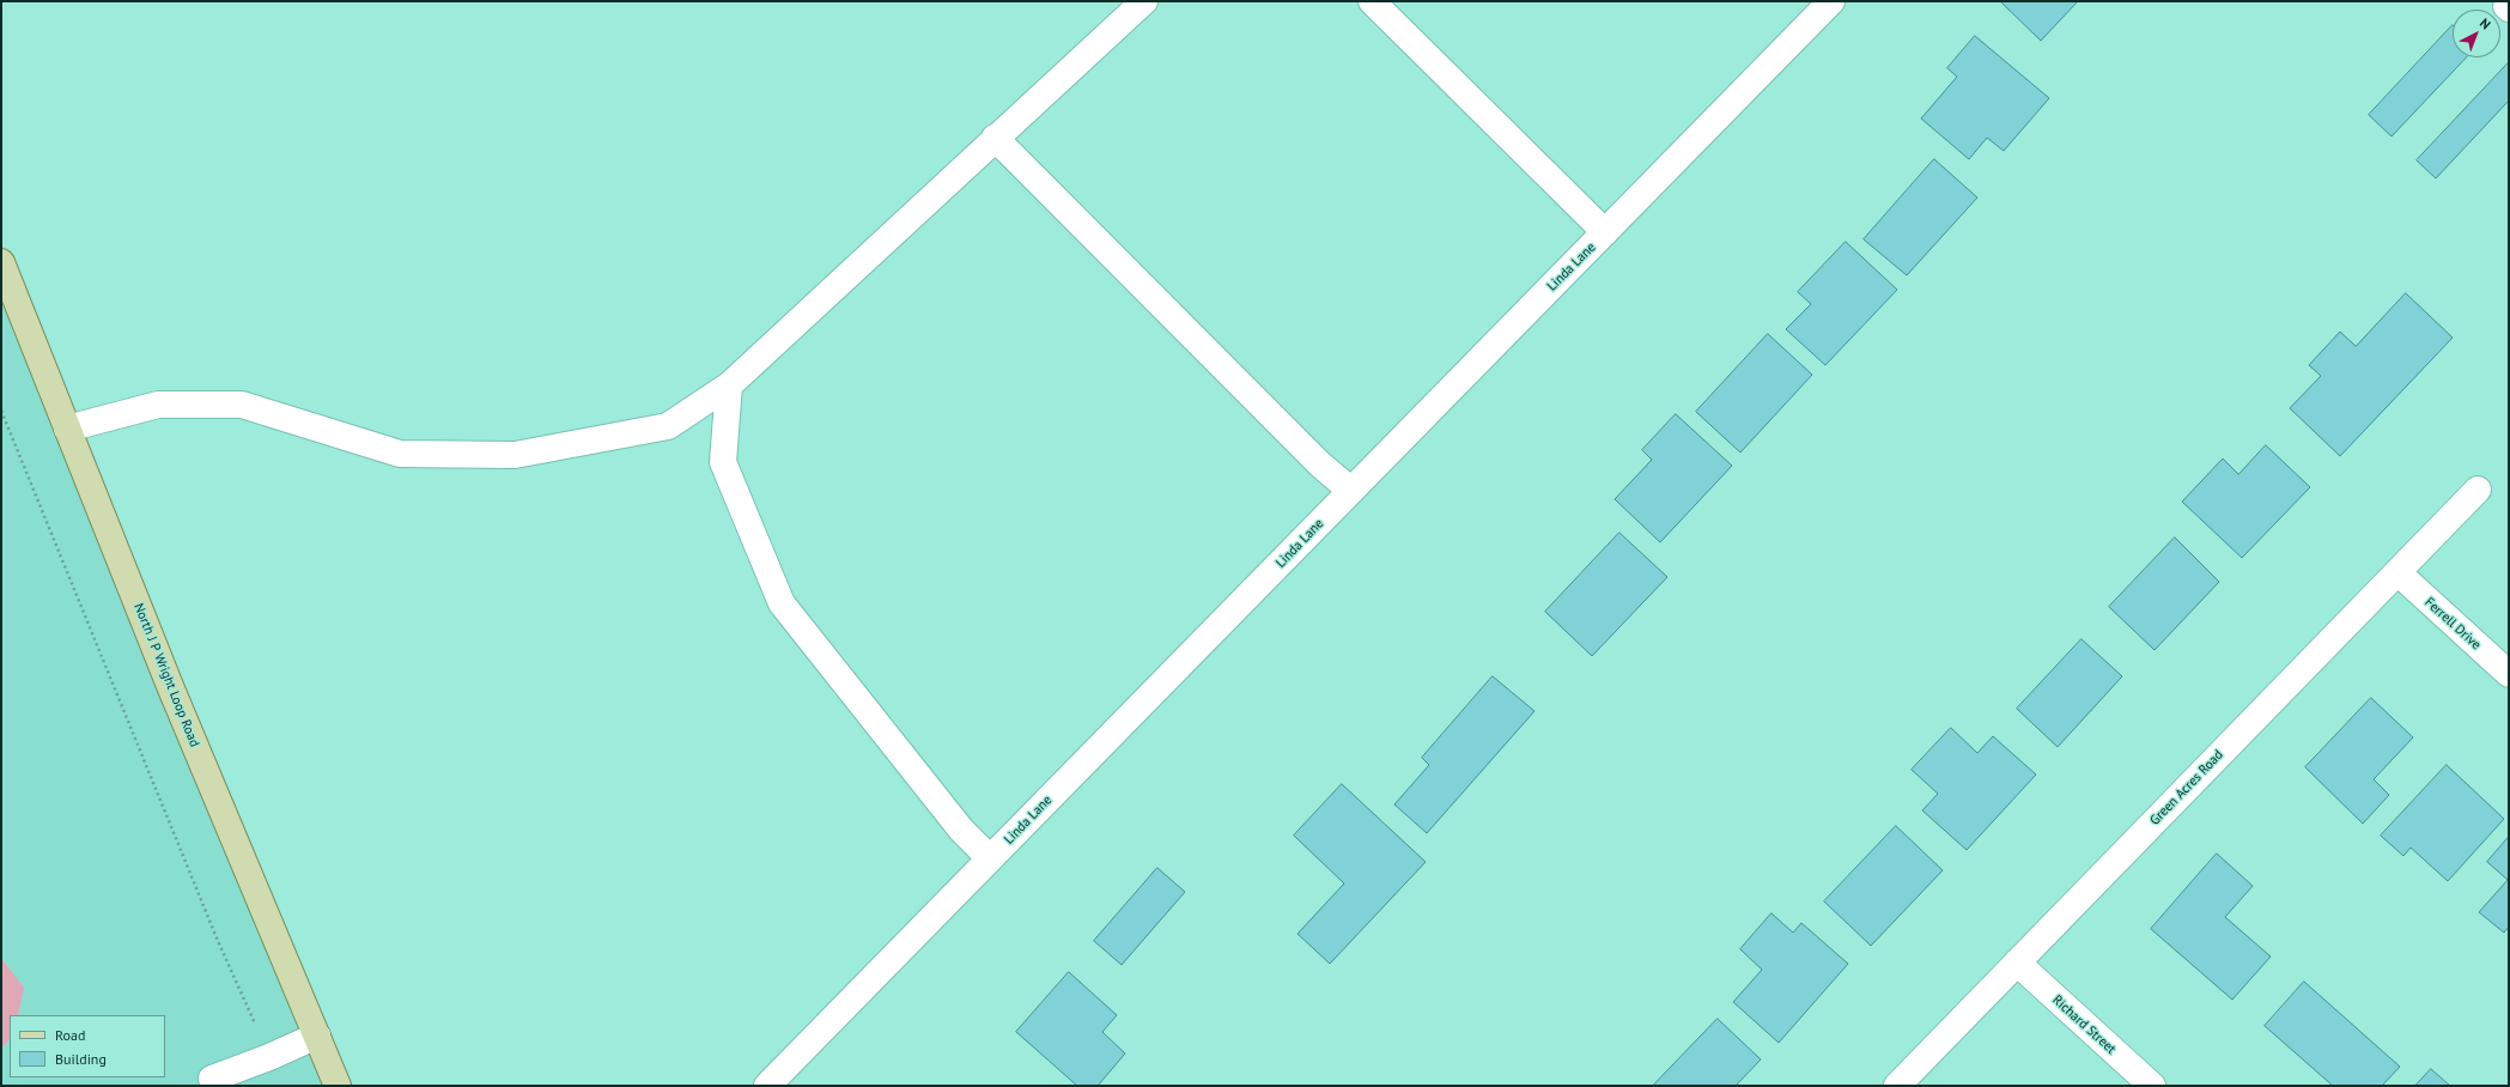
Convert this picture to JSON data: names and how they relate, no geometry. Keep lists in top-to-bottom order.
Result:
{
  "streets": {
    "main road": ["North J P Wright Loop Road"],
    "street": [
      "Linda Lane",
      "Ferrell Drive",
      "Green Acres Road",
      "Richard Street"
    ]
  },
  "crossings": [
    ["Ferrell Drive", "Green Acres Road"],
    ["Green Acres Road", "Richard Street"]
  ],
  "legend": ["Road", "Building"],
  "north": "top right"
}
